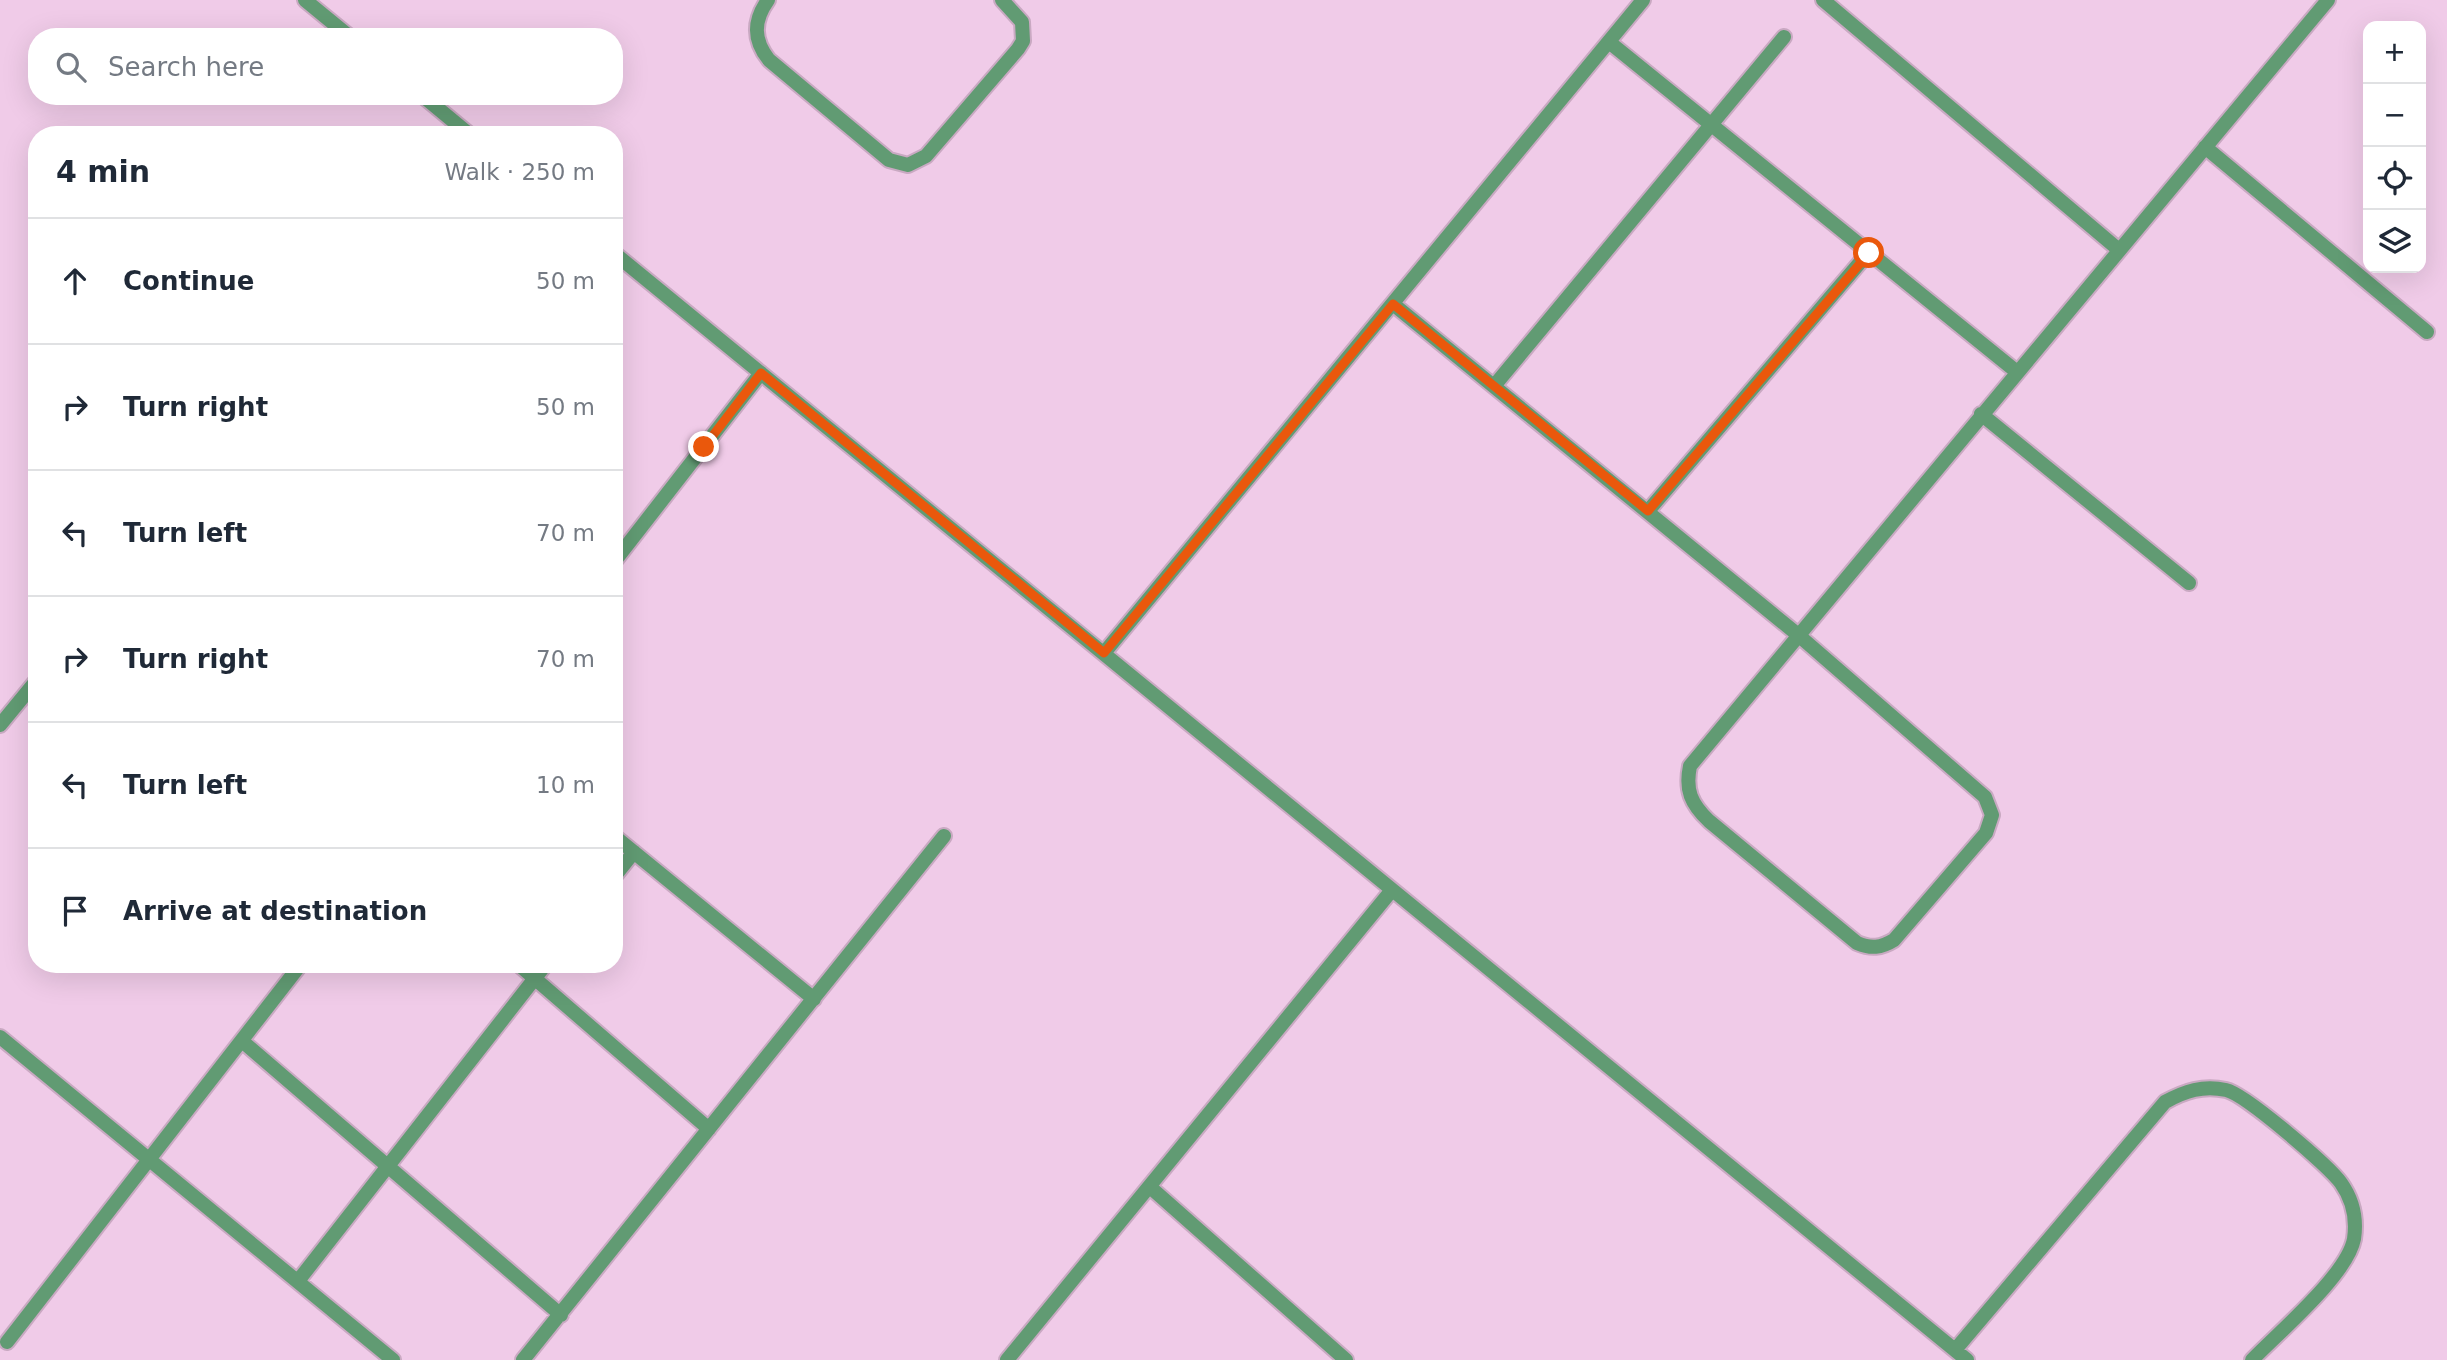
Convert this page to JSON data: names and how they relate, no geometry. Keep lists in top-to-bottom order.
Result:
{
  "page": {
    "map_buttons": ["+", "−"],
    "search": "Search here",
    "heading": ["4 min", "Walk · 250 m"],
    "list": [
      ["Continue", "50 m"],
      ["Turn right", "50 m"],
      ["Turn left", "70 m"],
      ["Turn right", "70 m"],
      ["Turn left", "10 m"],
      "Arrive at destination"
    ]
  }
}
